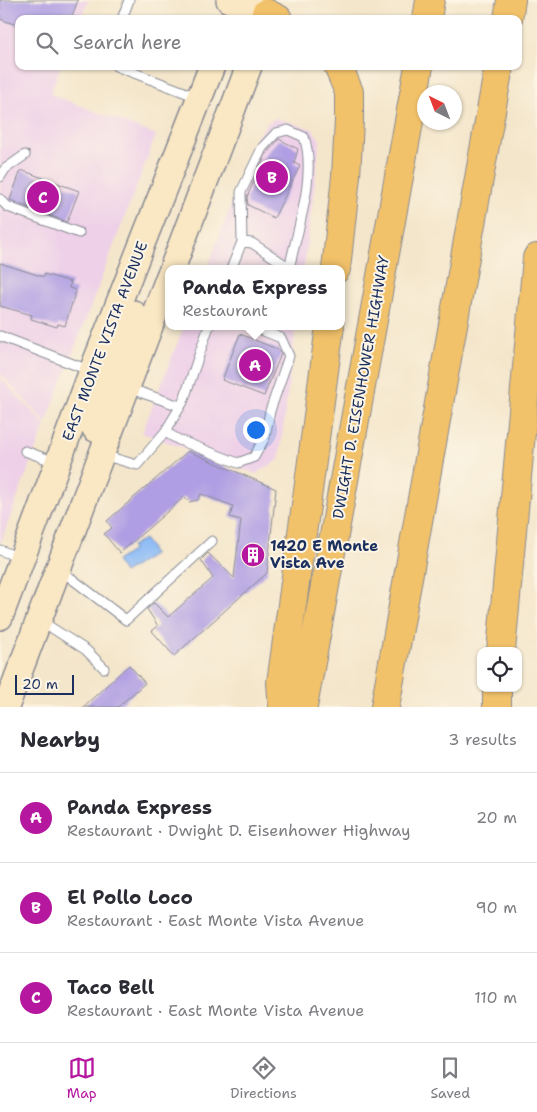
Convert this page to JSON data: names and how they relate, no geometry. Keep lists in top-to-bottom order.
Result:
{
  "streets": {
    "highway": ["DWIGHT D. EISENHOWER HIGHWAY"],
    "main road": ["EAST MONTE VISTA AVENUE"]
  },
  "places": {
    "building": ["1420 E Monte Vista Ave"]
  },
  "scale_bar": "20 m",
  "north": "top left",
  "page": {
    "search": "Search here",
    "pins": ["B", "C", "A"],
    "popup": ["Panda Express", "Restaurant"],
    "scale": "20 m",
    "heading": ["Nearby", "3 results"],
    "list": [
      {
        "mark": "A",
        "name": "Panda Express",
        "note": "Restaurant · Dwight D. Eisenhower Highway",
        "value": "20 m"
      },
      {
        "mark": "B",
        "name": "El Pollo Loco",
        "note": "Restaurant · East Monte Vista Avenue",
        "value": "90 m"
      },
      {
        "mark": "C",
        "name": "Taco Bell",
        "note": "Restaurant · East Monte Vista Avenue",
        "value": "110 m"
      }
    ],
    "nav": ["Map", "Directions", "Saved"]
  }
}
